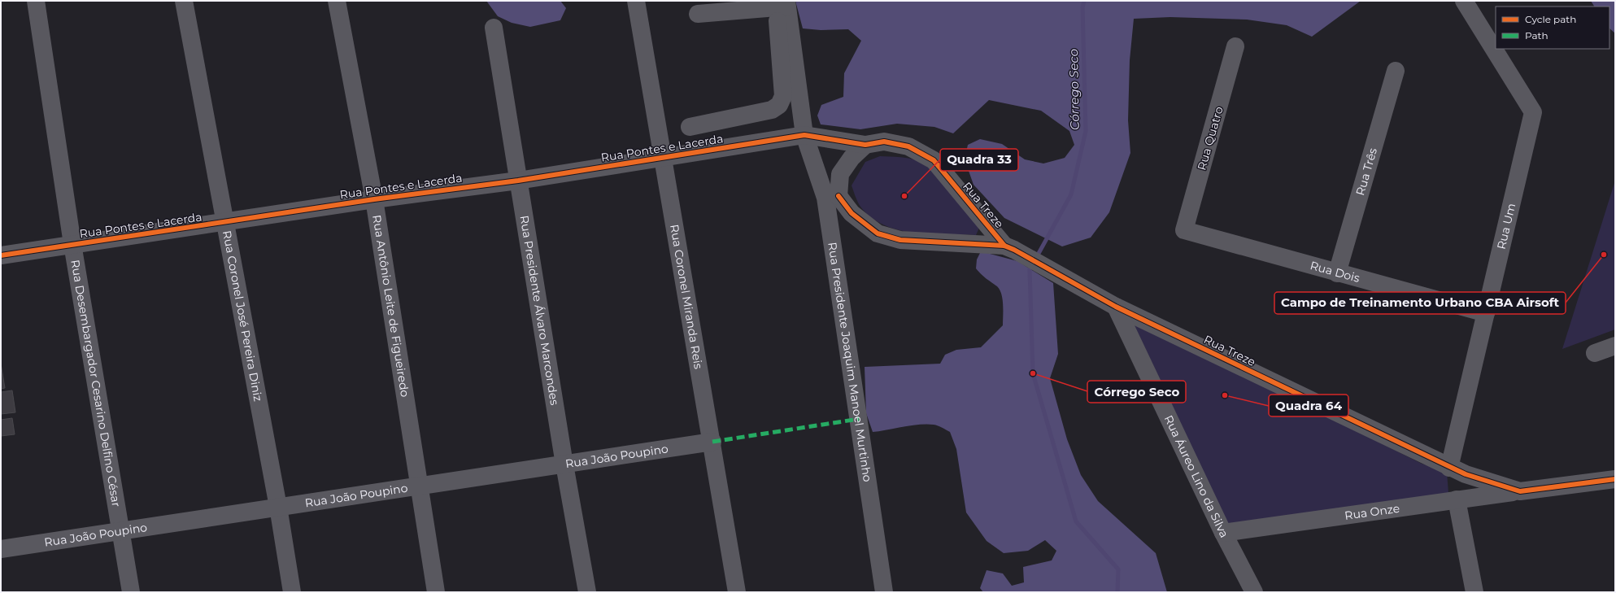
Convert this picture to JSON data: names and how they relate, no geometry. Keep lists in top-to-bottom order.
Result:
{
  "streets": {
    "street": [
      "Rua Quatro",
      "Rua Pontes e Lacerda",
      "Rua Três",
      "Rua Treze",
      "Rua Um",
      "Rua Dois",
      "Rua Coronel Miranda Reis",
      "Rua Antônio Leite de Figueiredo",
      "Rua Presidente Álvaro Marcondes",
      "Rua Coronel José Pereira Diniz",
      "Rua Presidente Joaquim Manoel Murtinho",
      "Rua Desembargador Cesarino Delfino César",
      "Rua João Poupino",
      "Rua Áureo Lino da Silva",
      "Rua Onze"
    ]
  },
  "crossings": [
    ["Rua Quatro", "Rua Dois"],
    ["Rua Pontes e Lacerda", "Rua Treze"],
    ["Rua Pontes e Lacerda", "Rua Coronel Miranda Reis"],
    ["Rua Pontes e Lacerda", "Rua Antônio Leite de Figueiredo"],
    ["Rua Pontes e Lacerda", "Rua Presidente Álvaro Marcondes"],
    ["Rua Pontes e Lacerda", "Rua Coronel José Pereira Diniz"],
    ["Rua Pontes e Lacerda", "Rua Presidente Joaquim Manoel Murtinho"],
    ["Rua Pontes e Lacerda", "Rua Desembargador Cesarino Delfino César"],
    ["Rua Três", "Rua Dois"],
    ["Rua Treze", "Rua Um"],
    ["Rua Treze", "Rua Presidente Joaquim Manoel Murtinho"],
    ["Rua Treze", "Rua Áureo Lino da Silva"],
    ["Rua Treze", "Rua Onze"],
    ["Rua Um", "Rua Dois"],
    ["Rua Coronel Miranda Reis", "Rua João Poupino"],
    ["Rua Antônio Leite de Figueiredo", "Rua João Poupino"],
    ["Rua Presidente Álvaro Marcondes", "Rua João Poupino"],
    ["Rua Coronel José Pereira Diniz", "Rua João Poupino"],
    ["Rua Desembargador Cesarino Delfino César", "Rua João Poupino"],
    ["Rua Áureo Lino da Silva", "Rua Onze"]
  ],
  "water": ["Córrego Seco"],
  "places": [
    "Quadra 33",
    "Campo de Treinamento Urbano CBA Airsoft",
    "Córrego Seco",
    "Quadra 64"
  ],
  "legend": ["Cycle path", "Path"]
}
